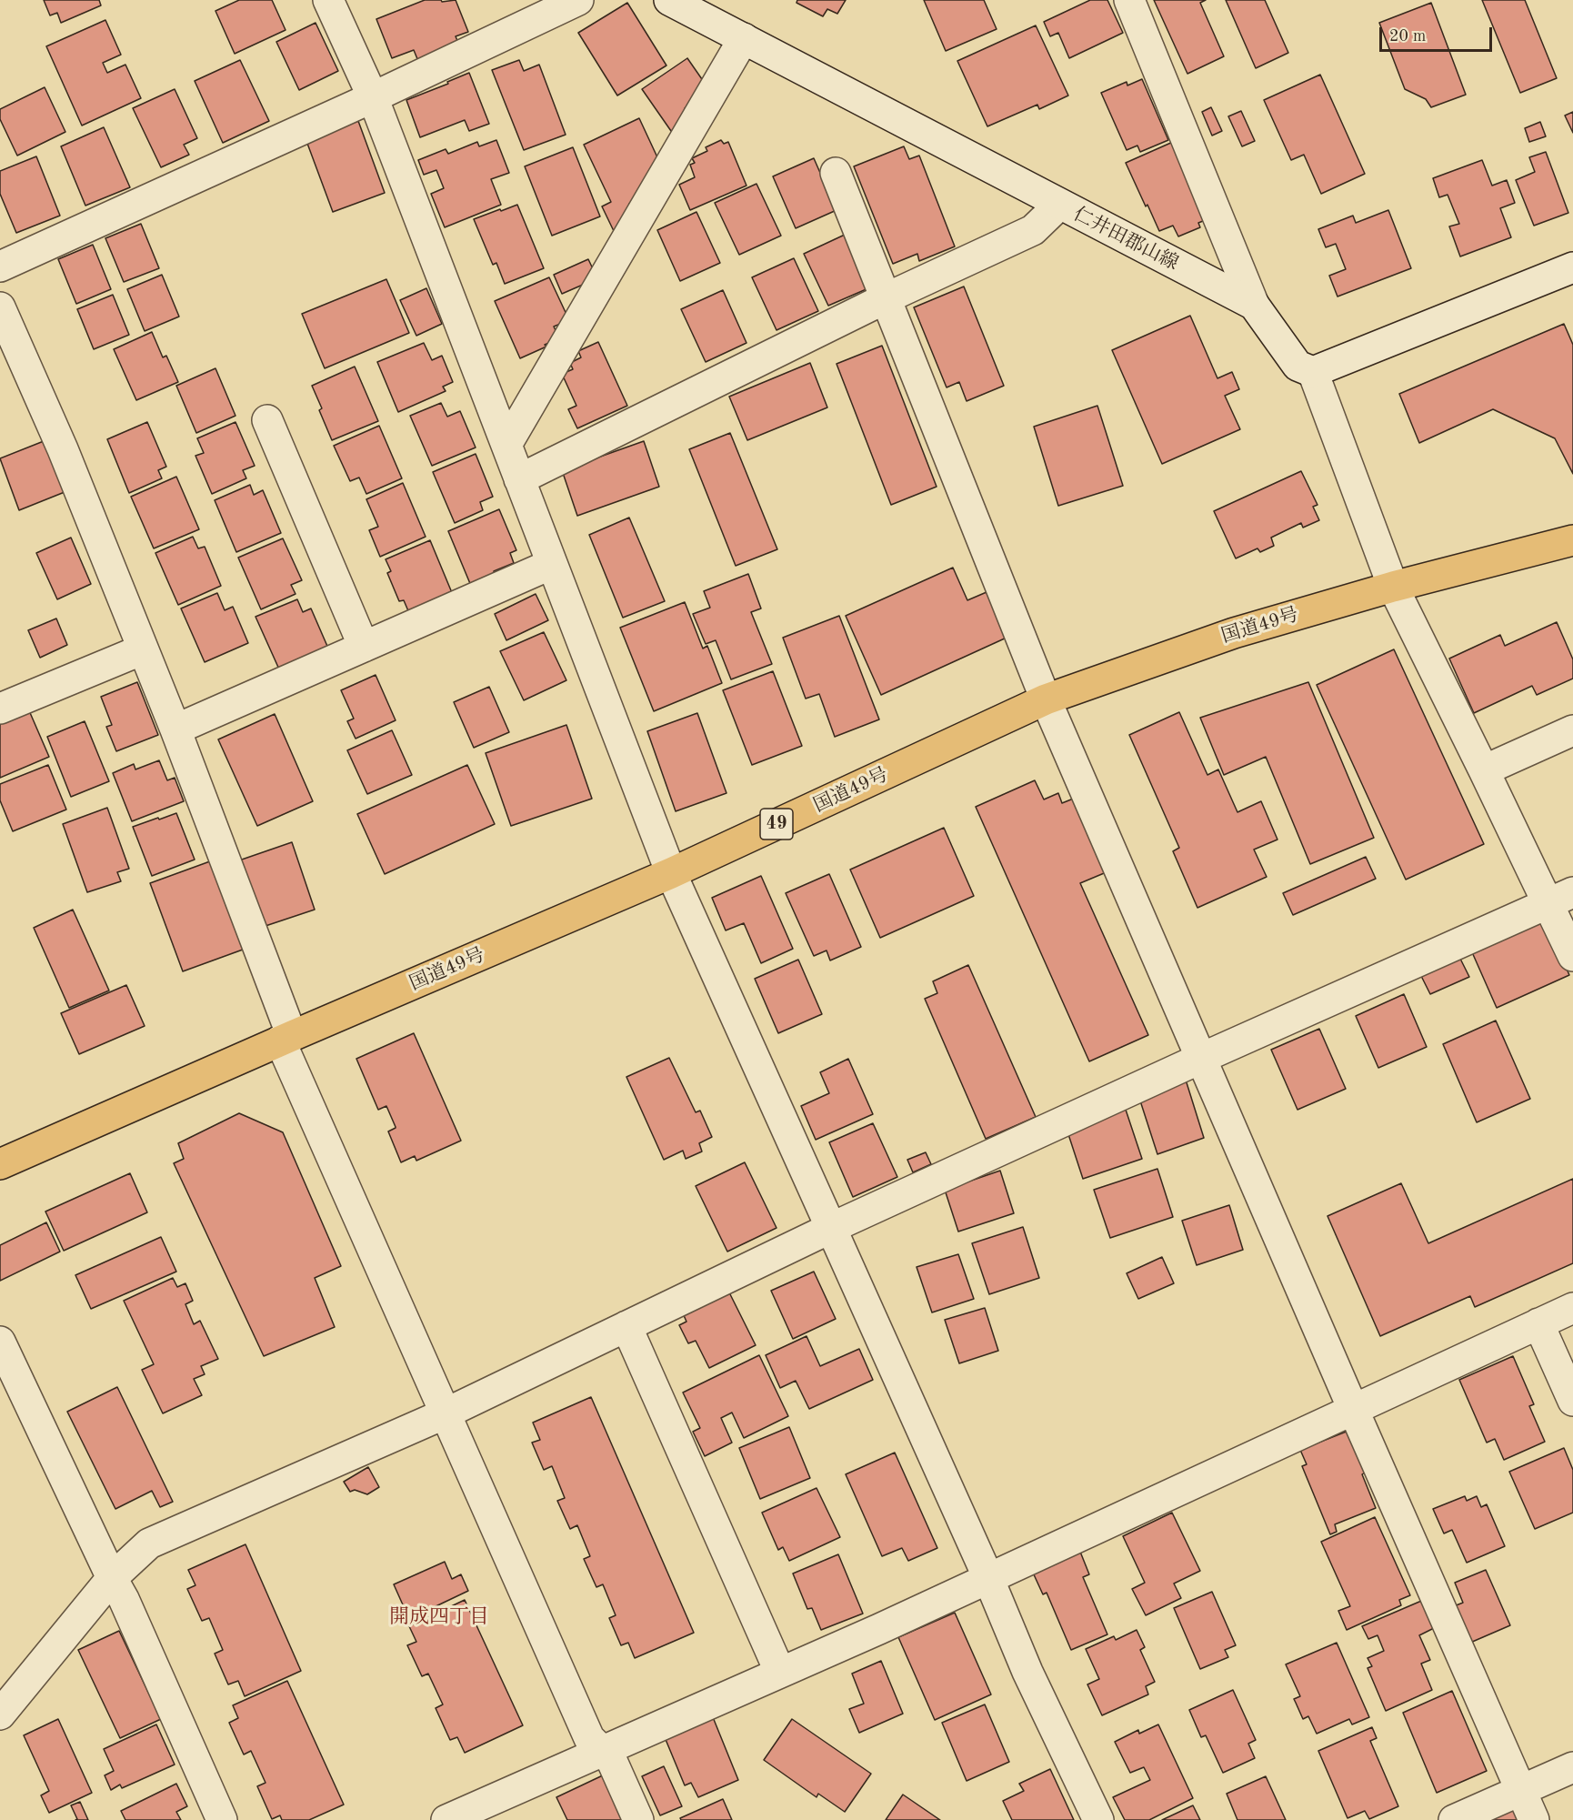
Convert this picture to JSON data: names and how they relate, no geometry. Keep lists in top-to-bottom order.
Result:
{
  "streets": {
    "highway": ["国道49号", "49"],
    "street": ["仁井田郡山線"]
  },
  "districts": ["開成四丁目"],
  "scale_bar": "20 m"
}
